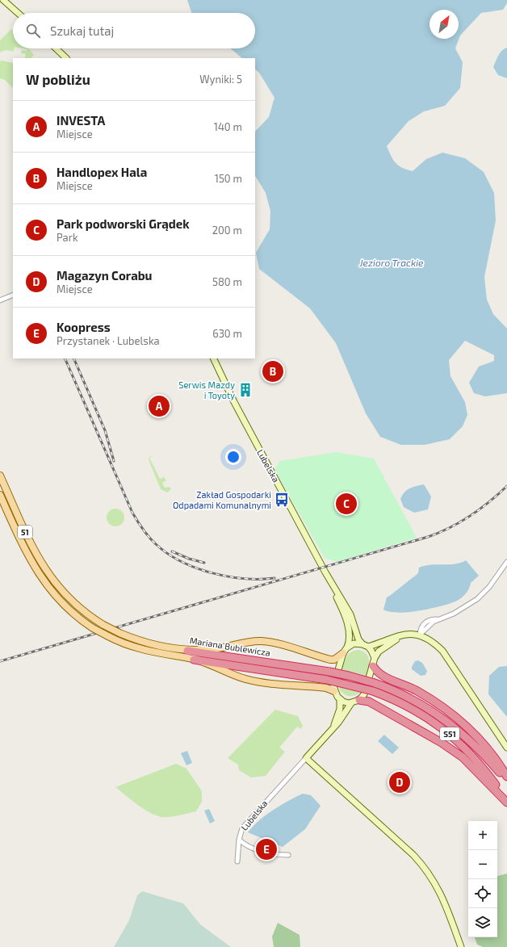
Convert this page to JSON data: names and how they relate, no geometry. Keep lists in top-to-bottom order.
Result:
{
  "streets": {
    "highway": ["Mariana Bublewicza", "S51"],
    "main road": ["51"],
    "street": ["Lubelska"]
  },
  "water": ["Jezioro Trackie"],
  "places": {
    "building": ["Serwis Mazdy i Toyoty"],
    "bus stop": ["Zakład Gospodarki Odpadami Komunalnymi"]
  },
  "north": "top right",
  "page": {
    "search": "Szukaj tutaj",
    "heading": ["W pobliżu", "Wyniki: 5"],
    "list": [
      {
        "mark": "A",
        "name": "INVESTA",
        "note": "Miejsce",
        "value": "140 m"
      },
      {
        "mark": "B",
        "name": "Handlopex Hala",
        "note": "Miejsce",
        "value": "150 m"
      },
      {
        "mark": "C",
        "name": "Park podworski Grądek",
        "note": "Park",
        "value": "200 m"
      },
      {
        "mark": "D",
        "name": "Magazyn Corabu",
        "note": "Miejsce",
        "value": "580 m"
      },
      {
        "mark": "E",
        "name": "Koopress",
        "note": "Przystanek · Lubelska",
        "value": "630 m"
      }
    ],
    "pins": [
      "B",
      "A",
      "C",
      "D",
      "E"
    ],
    "map_buttons": ["+", "−"]
  }
}
